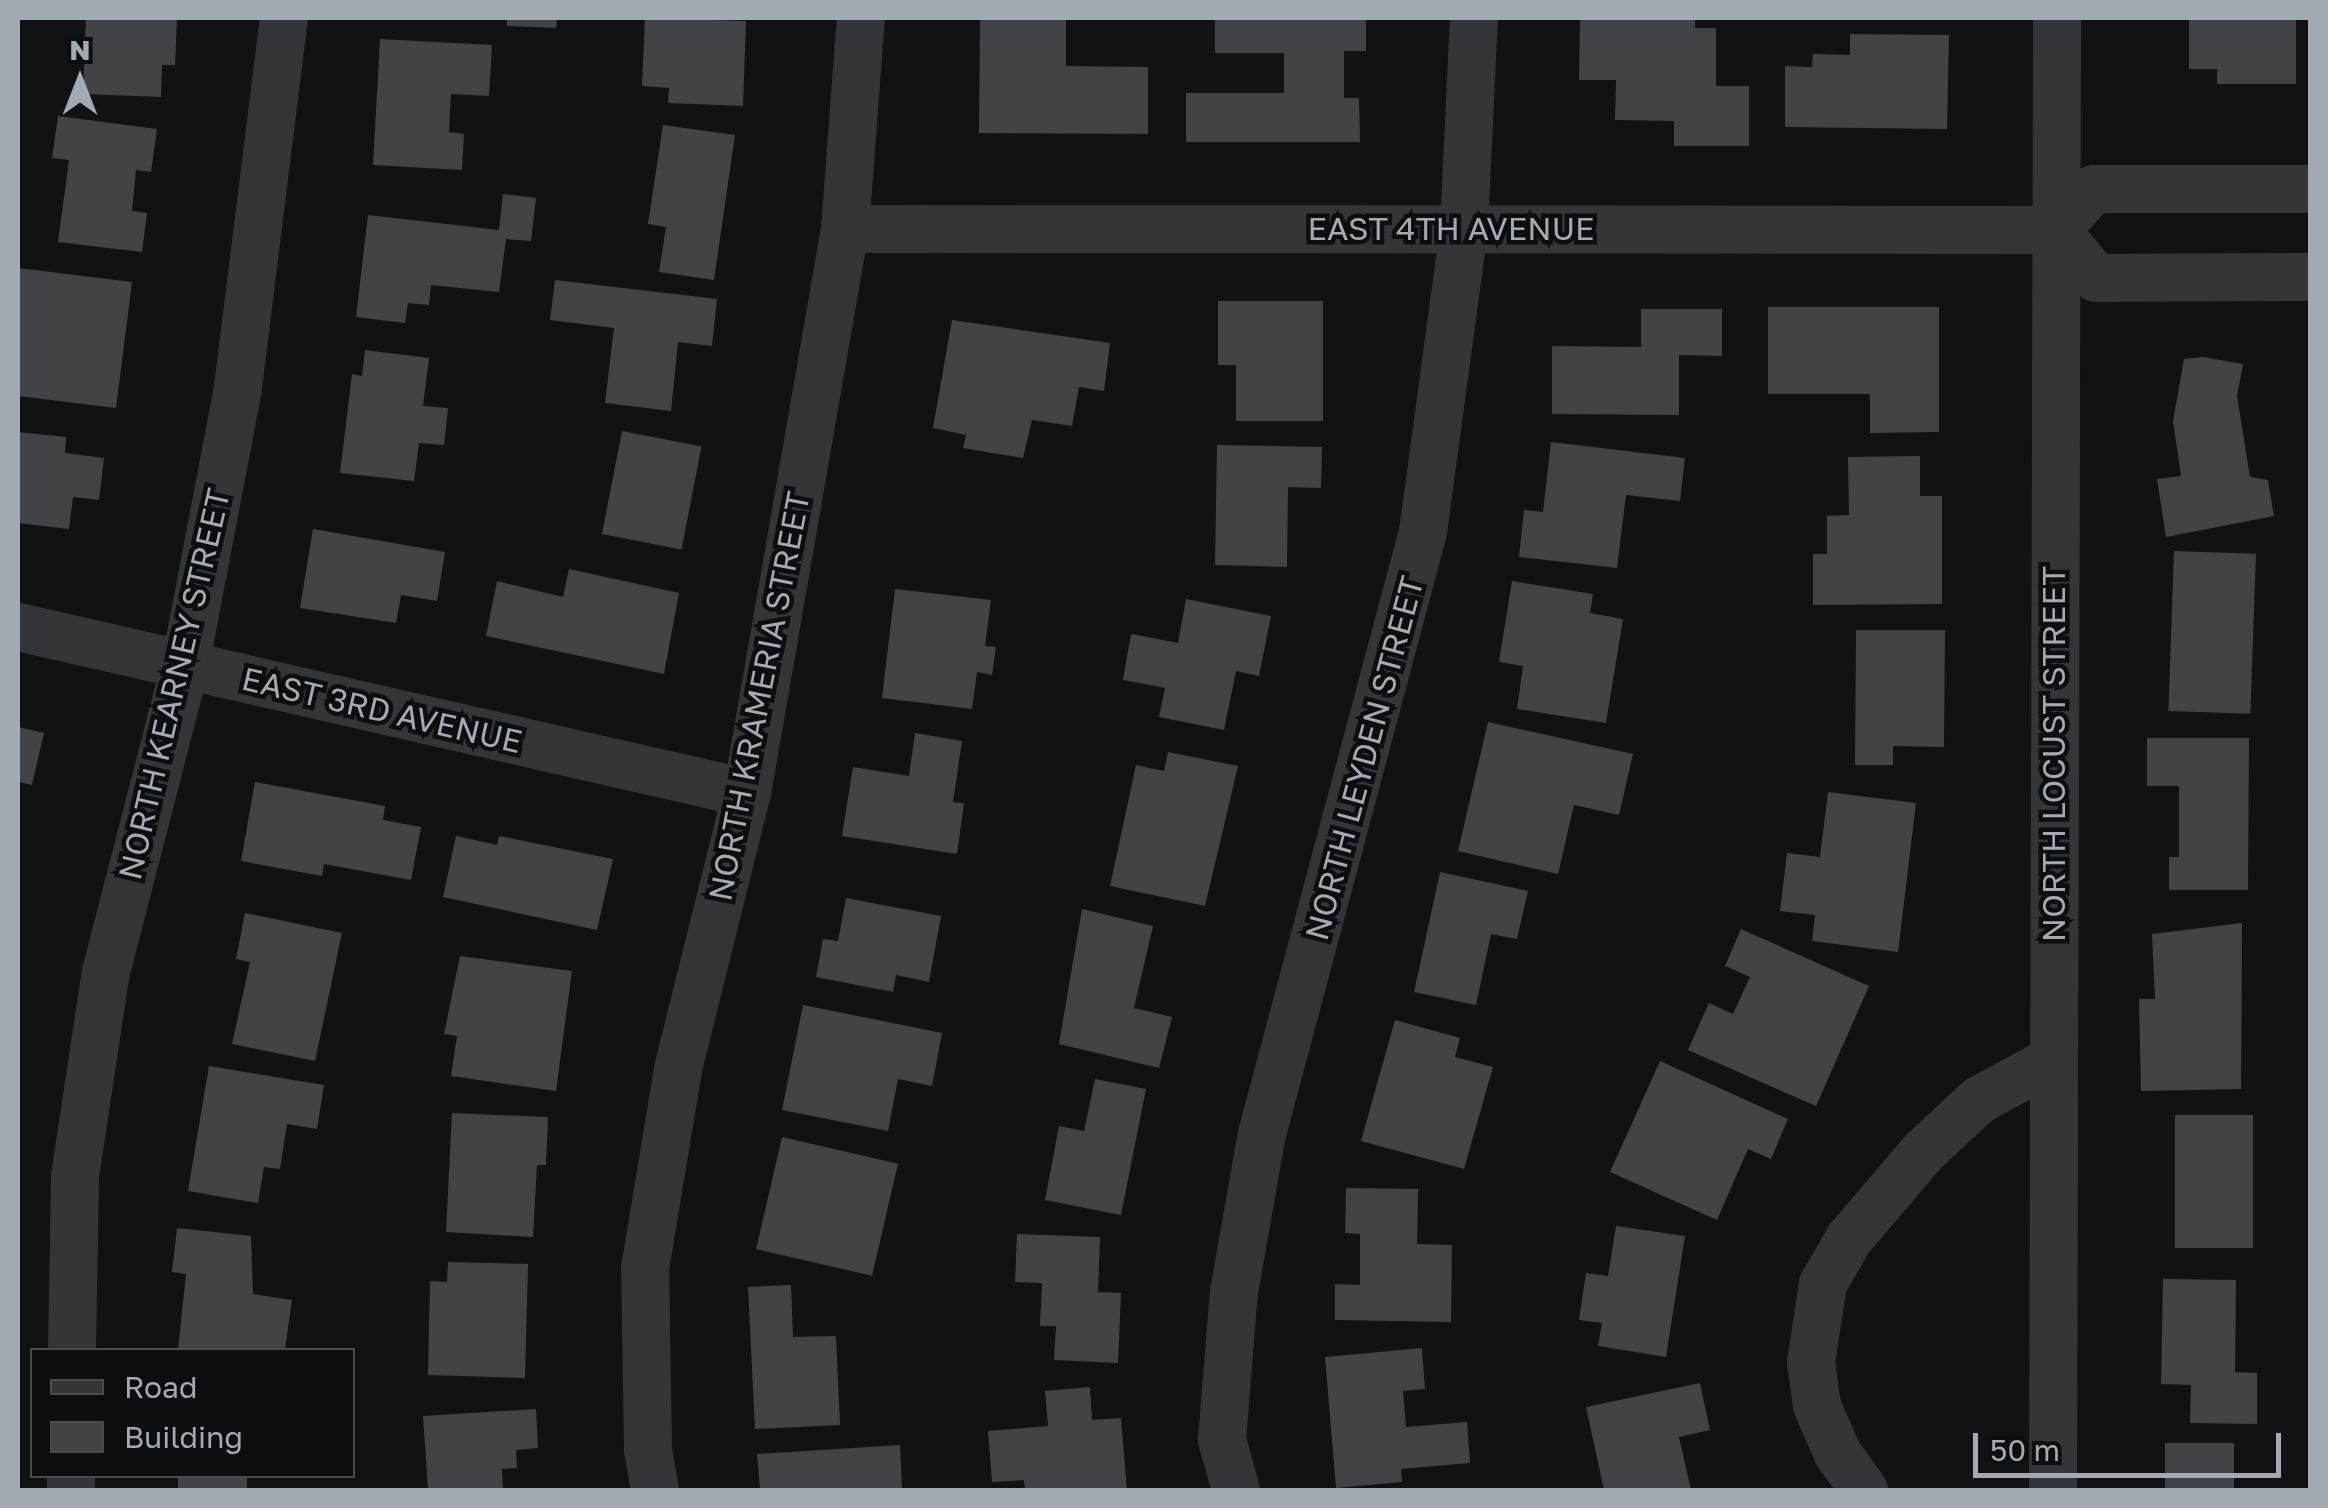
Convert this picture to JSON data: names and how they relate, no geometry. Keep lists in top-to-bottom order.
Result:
{
  "streets": {
    "street": [
      "EAST 4TH AVENUE",
      "NORTH KEARNEY STREET",
      "NORTH KRAMERIA STREET",
      "EAST 3RD AVENUE",
      "NORTH LOCUST STREET",
      "NORTH LEYDEN STREET"
    ]
  },
  "crossings": [
    ["EAST 4TH AVENUE", "NORTH KRAMERIA STREET"],
    ["EAST 4TH AVENUE", "NORTH LOCUST STREET"],
    ["EAST 4TH AVENUE", "NORTH LEYDEN STREET"],
    ["NORTH KEARNEY STREET", "EAST 3RD AVENUE"],
    ["NORTH KRAMERIA STREET", "EAST 3RD AVENUE"]
  ],
  "legend": ["Road", "Building"],
  "scale_bar": "50 m",
  "north": "top"
}
